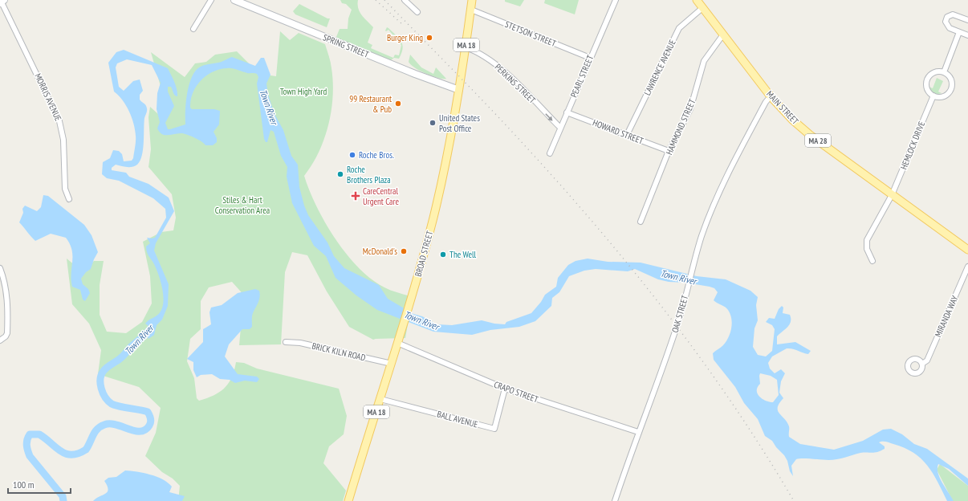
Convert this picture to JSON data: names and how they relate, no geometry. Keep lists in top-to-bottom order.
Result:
{
  "streets": {
    "main road": [
      "MA 18",
      "MAIN STREET",
      "MA 28",
      "BROAD STREET"
    ],
    "street": [
      "STETSON STREET",
      "SPRING STREET",
      "LAWRENCE AVENUE",
      "PEARL STREET",
      "PERKINS STREET",
      "MORRIS AVENUE",
      "HAMMOND STREET",
      "HOWARD STREET",
      "HEMLOCK DRIVE",
      "OAK STREET",
      "MIRANDA WAY",
      "BRICK KILN ROAD",
      "CRAPO STREET",
      "BALL AVENUE"
    ]
  },
  "crossings": [
    ["STETSON STREET", "PEARL STREET"],
    ["STETSON STREET", "BROAD STREET"],
    ["SPRING STREET", "BROAD STREET"],
    ["LAWRENCE AVENUE", "MAIN STREET"],
    ["LAWRENCE AVENUE", "HOWARD STREET"],
    ["PEARL STREET", "PERKINS STREET"],
    ["PEARL STREET", "HOWARD STREET"],
    ["PERKINS STREET", "BROAD STREET"],
    ["MAIN STREET", "HAMMOND STREET"],
    ["MAIN STREET", "HEMLOCK DRIVE"],
    ["MAIN STREET", "OAK STREET"],
    ["HAMMOND STREET", "HOWARD STREET"],
    ["BROAD STREET", "BRICK KILN ROAD"],
    ["BROAD STREET", "CRAPO STREET"],
    ["BROAD STREET", "BALL AVENUE"],
    ["OAK STREET", "CRAPO STREET"],
    ["CRAPO STREET", "BALL AVENUE"]
  ],
  "one_way": ["PERKINS STREET"],
  "water": ["Town River"],
  "parks": ["Town High Yard", "Stiles & Hart Conservation Area"],
  "places": {
    "other": [
      "Burger King",
      "99 Restaurant & Pub",
      "United States Post Office",
      "Roche Bros.",
      "Roche Brothers Plaza",
      "McDonald's",
      "The Well"
    ],
    "health": ["CareCentral Urgent Care"]
  },
  "scale_bar": "100 m"
}
